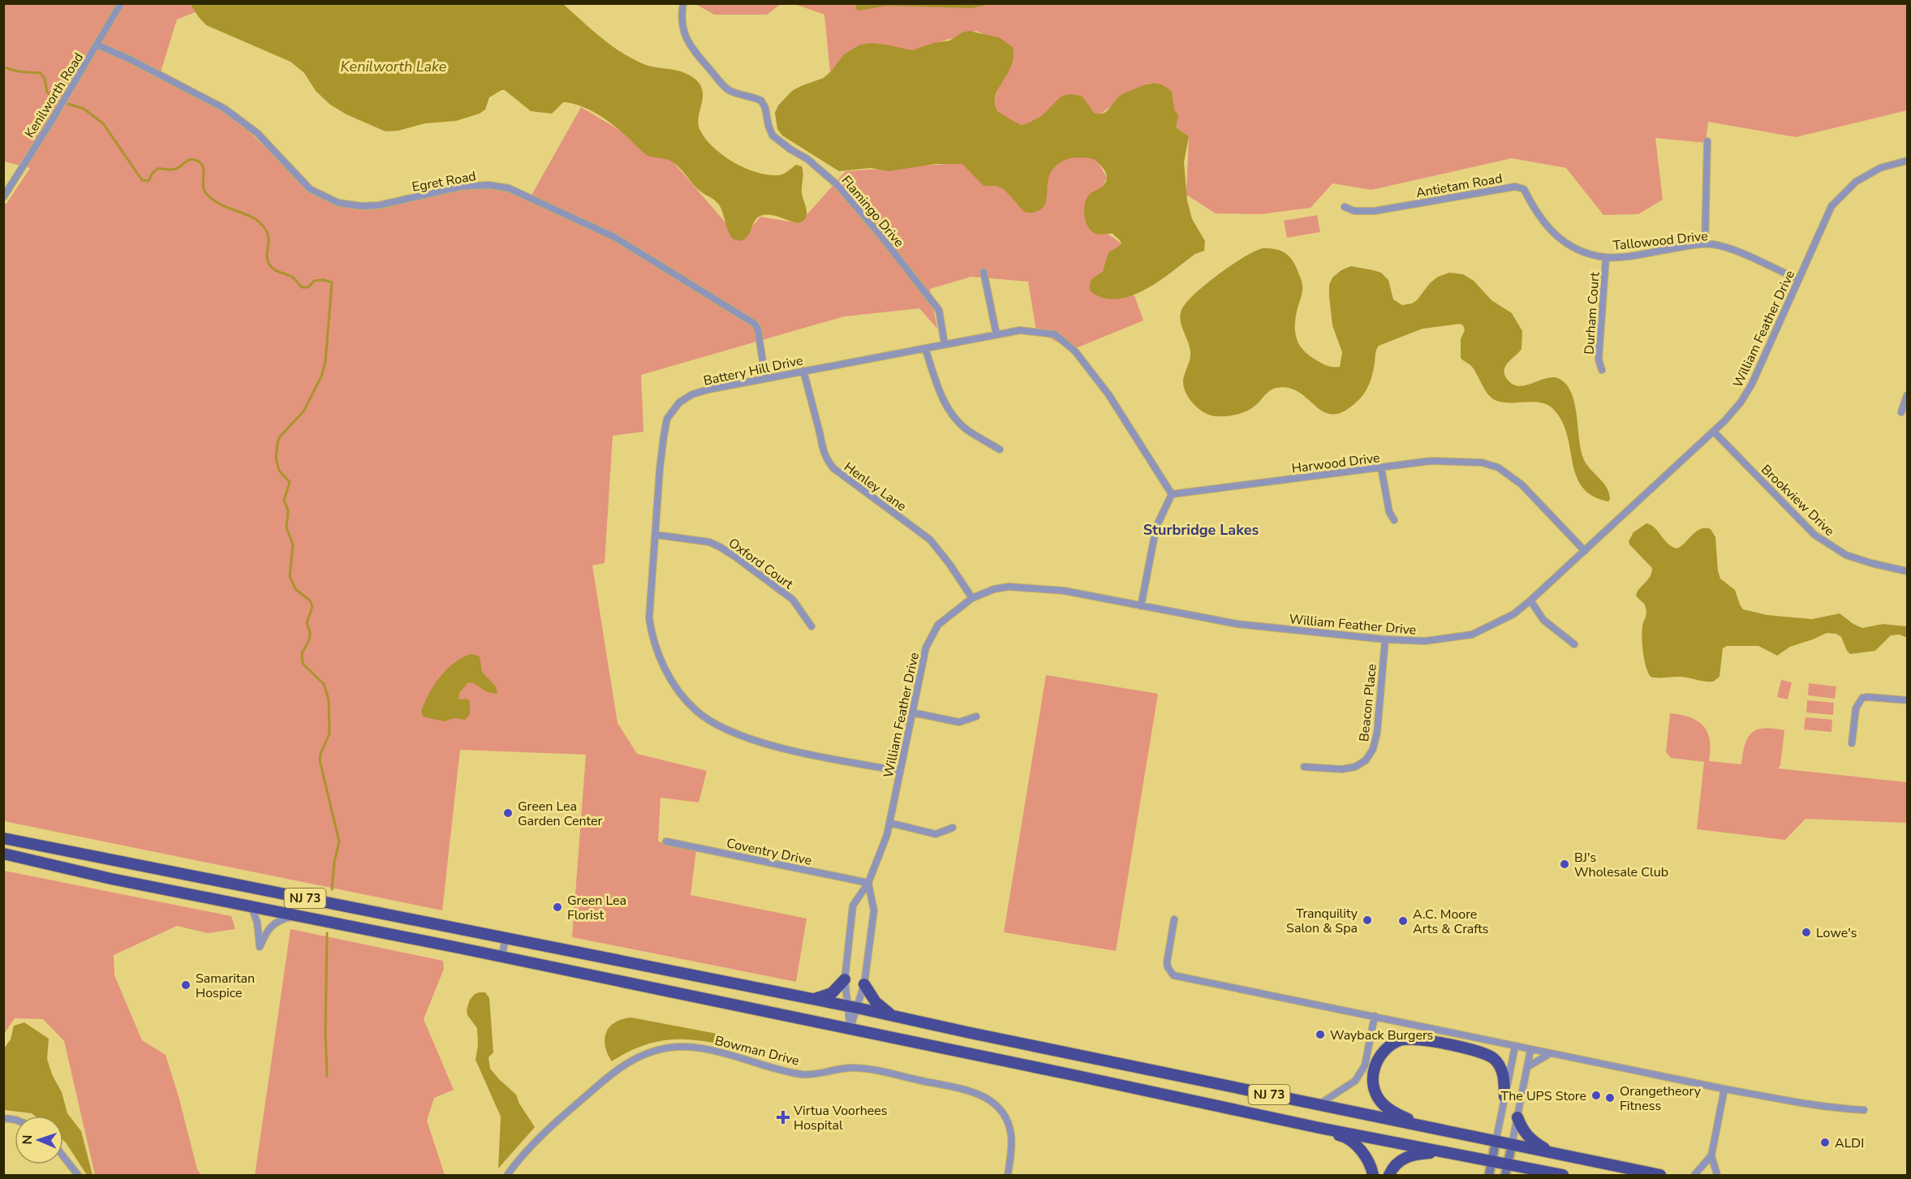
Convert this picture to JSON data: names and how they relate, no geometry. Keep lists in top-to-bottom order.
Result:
{
  "streets": {
    "highway": ["NJ 73"],
    "street": [
      "Kenilworth Road",
      "Egret Road",
      "Antietam Road",
      "Flamingo Drive",
      "Tallowood Drive",
      "Durham Court",
      "William Feather Drive",
      "Battery Hill Drive",
      "Harwood Drive",
      "Henley Lane",
      "Brookview Drive",
      "Oxford Court",
      "Beacon Place",
      "Coventry Drive",
      "Bowman Drive"
    ]
  },
  "crossings": [
    ["Kenilworth Road", "Egret Road"],
    ["Egret Road", "Battery Hill Drive"],
    ["Antietam Road", "Tallowood Drive"],
    ["Antietam Road", "Durham Court"],
    ["Flamingo Drive", "Battery Hill Drive"],
    ["Tallowood Drive", "Durham Court"],
    ["Tallowood Drive", "William Feather Drive"],
    ["William Feather Drive", "Battery Hill Drive"],
    ["William Feather Drive", "Harwood Drive"],
    ["William Feather Drive", "Henley Lane"],
    ["William Feather Drive", "Brookview Drive"],
    ["William Feather Drive", "Beacon Place"],
    ["William Feather Drive", "Coventry Drive"],
    ["William Feather Drive", "NJ 73"],
    ["Battery Hill Drive", "Harwood Drive"],
    ["Battery Hill Drive", "Henley Lane"],
    ["Battery Hill Drive", "Oxford Court"]
  ],
  "districts": ["Sturbridge Lakes"],
  "water": ["Kenilworth Lake"],
  "places": {
    "other": [
      "Green Lea Garden Center",
      "BJ's Wholesale Club",
      "Green Lea Florist",
      "Tranquility Salon & Spa",
      "A.C. Moore Arts & Crafts",
      "Lowe's",
      "Samaritan Hospice",
      "Wayback Burgers",
      "The UPS Store",
      "Orangetheory Fitness",
      "ALDI"
    ],
    "health": ["Virtua Voorhees Hospital"]
  },
  "north": "left"
}
